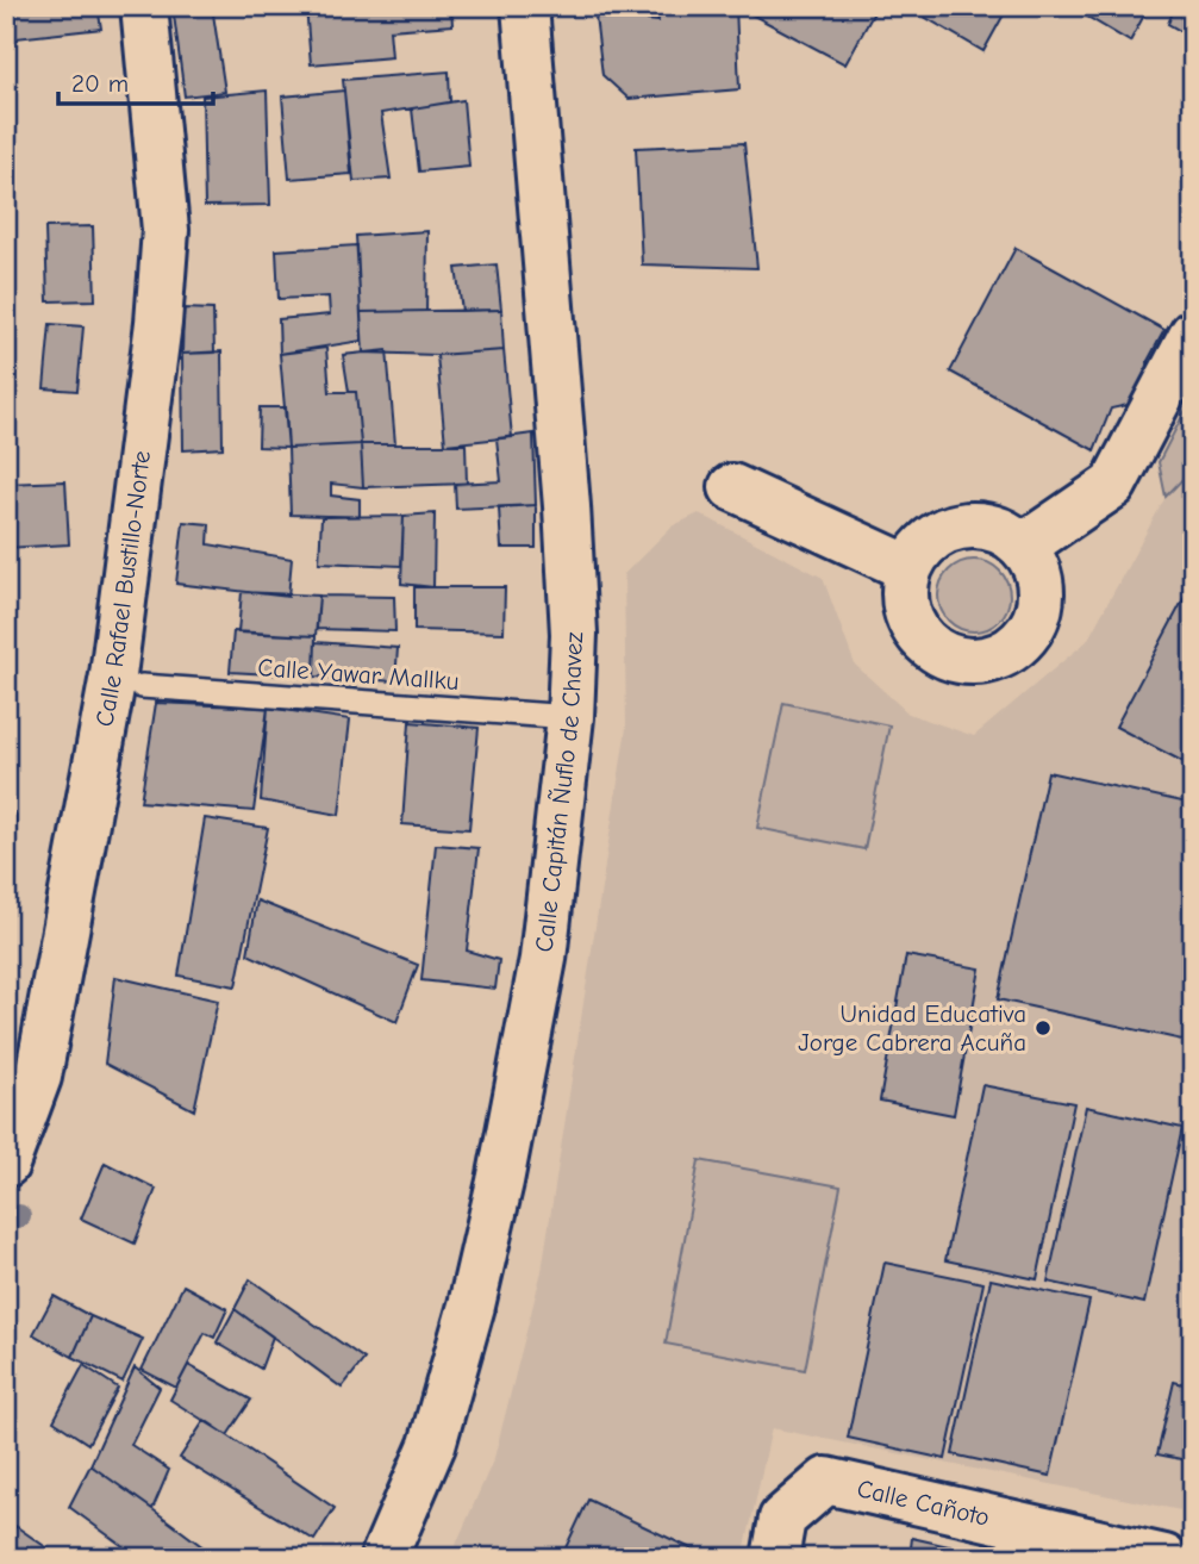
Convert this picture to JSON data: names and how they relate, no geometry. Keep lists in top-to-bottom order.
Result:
{
  "streets": {
    "street": ["Calle Rafael Bustillo-Norte", "Calle Capitán Ñuflo de Chavez", "Calle Cañoto"],
    "lane": ["Calle Yawar Mallku"]
  },
  "crossings": [
    ["Calle Yawar Mallku", "Calle Capitán Ñuflo de Chavez"]
  ],
  "places": ["Unidad Educativa Jorge Cabrera Acuña"],
  "scale_bar": "20 m"
}
